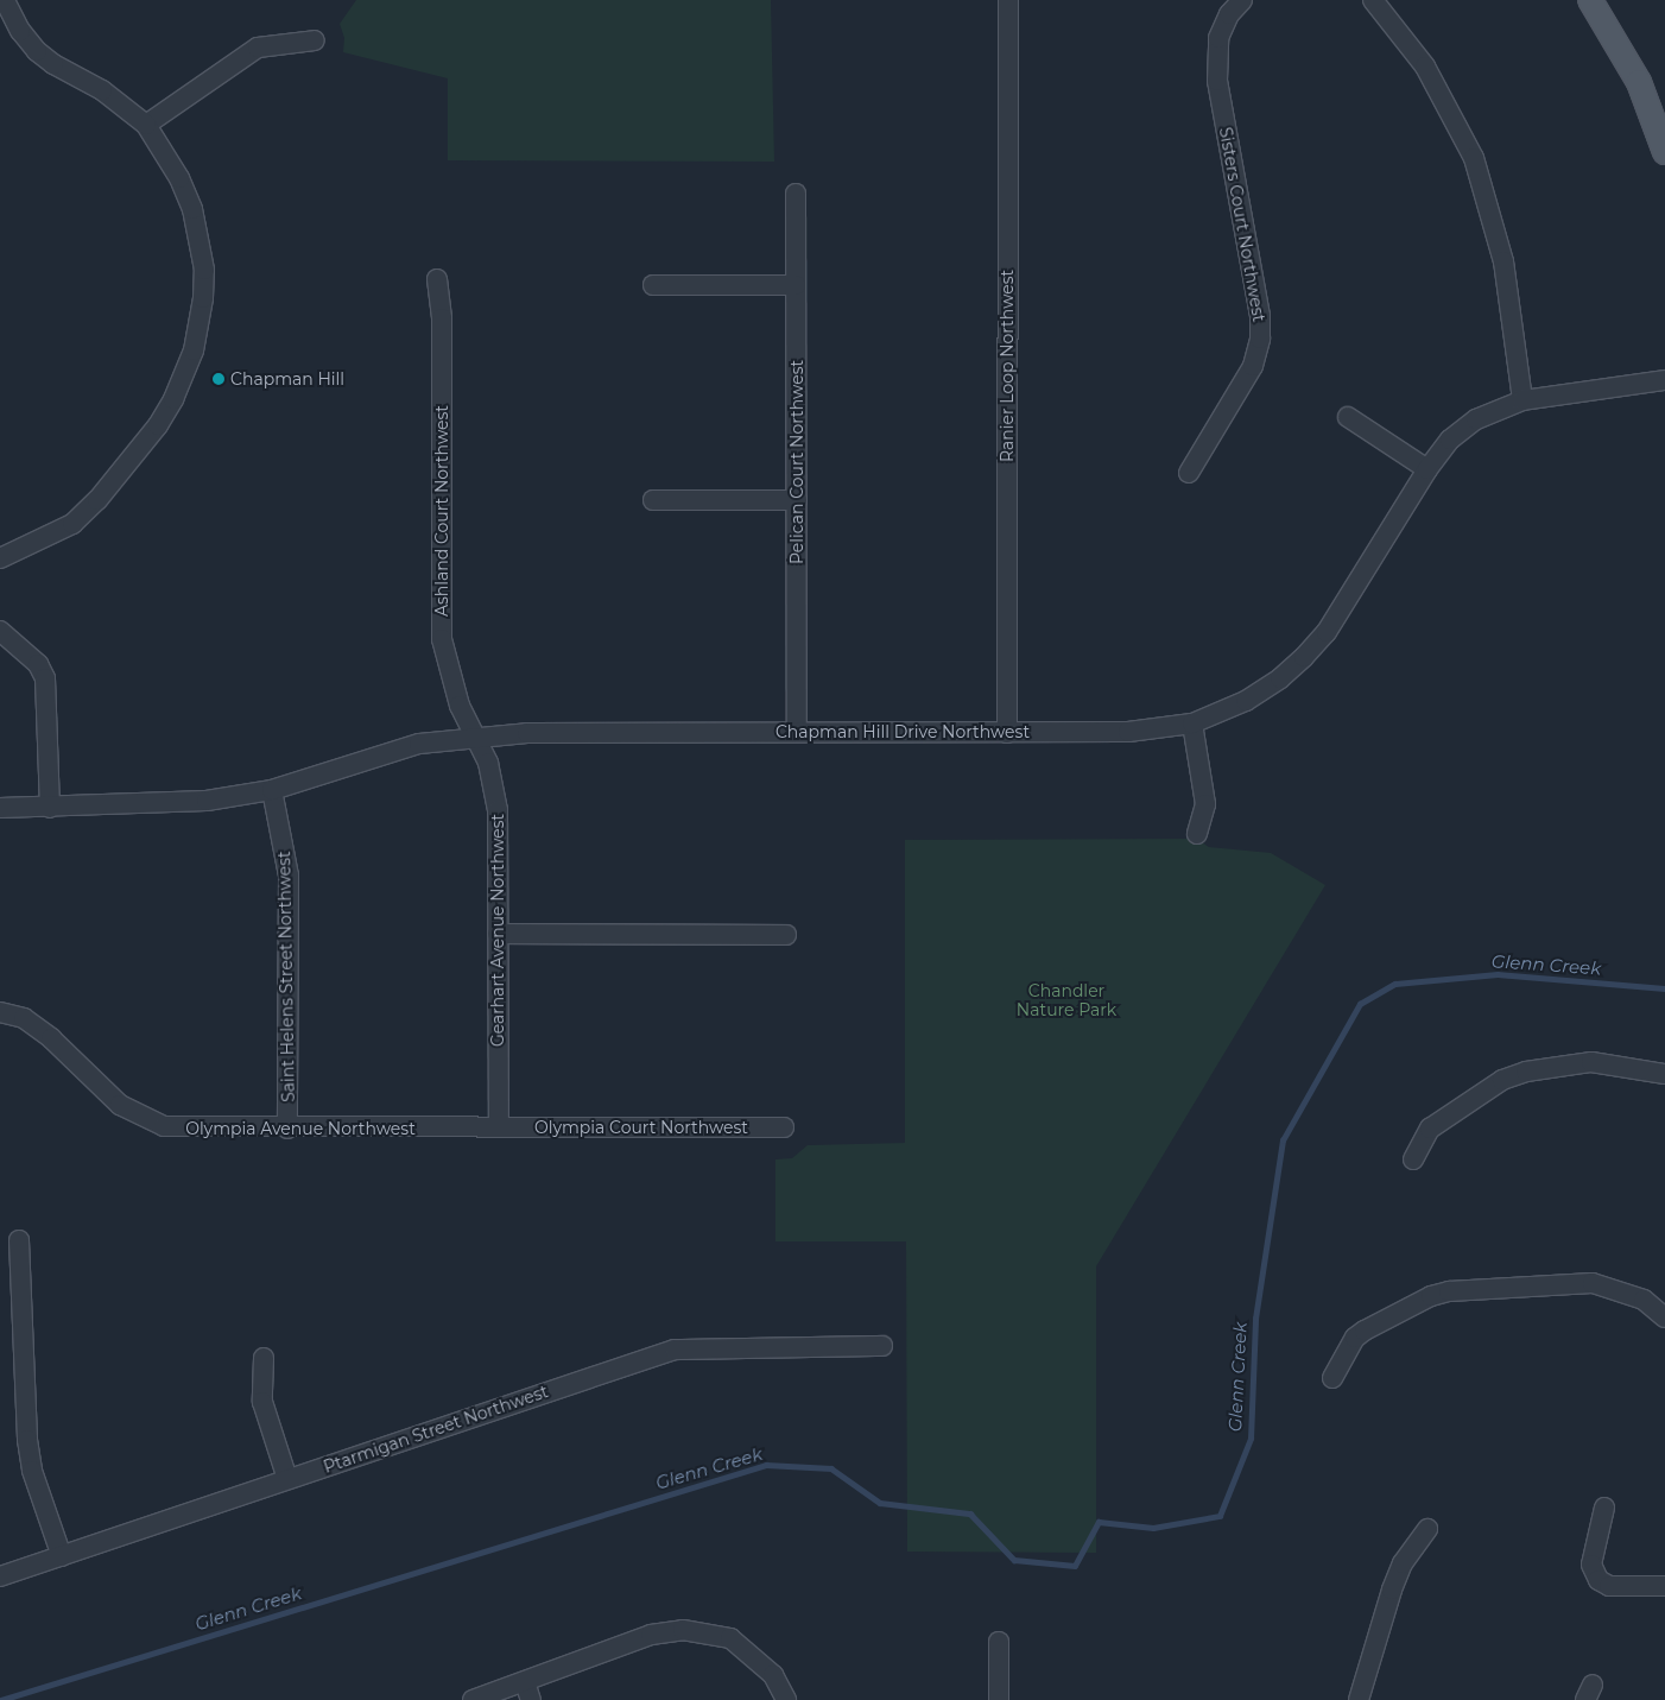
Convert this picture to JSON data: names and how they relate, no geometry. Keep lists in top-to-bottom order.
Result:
{
  "streets": {
    "street": [
      "Sisters Court Northwest",
      "Ranier Loop Northwest",
      "Pelican Court Northwest",
      "Ashland Court Northwest",
      "Chapman Hill Drive Northwest",
      "Gearhart Avenue Northwest",
      "Saint Helens Street Northwest",
      "Olympia Court Northwest",
      "Olympia Avenue Northwest",
      "Ptarmigan Street Northwest"
    ]
  },
  "crossings": [
    ["Ranier Loop Northwest", "Chapman Hill Drive Northwest"],
    ["Pelican Court Northwest", "Chapman Hill Drive Northwest"],
    ["Ashland Court Northwest", "Chapman Hill Drive Northwest"],
    ["Ashland Court Northwest", "Gearhart Avenue Northwest"],
    ["Chapman Hill Drive Northwest", "Gearhart Avenue Northwest"],
    ["Chapman Hill Drive Northwest", "Saint Helens Street Northwest"],
    ["Gearhart Avenue Northwest", "Olympia Court Northwest"],
    ["Gearhart Avenue Northwest", "Olympia Avenue Northwest"],
    ["Saint Helens Street Northwest", "Olympia Avenue Northwest"],
    ["Olympia Court Northwest", "Olympia Avenue Northwest"]
  ],
  "water": ["Glenn Creek"],
  "parks": ["Chandler Nature Park"],
  "places": ["Chapman Hill"]
}
